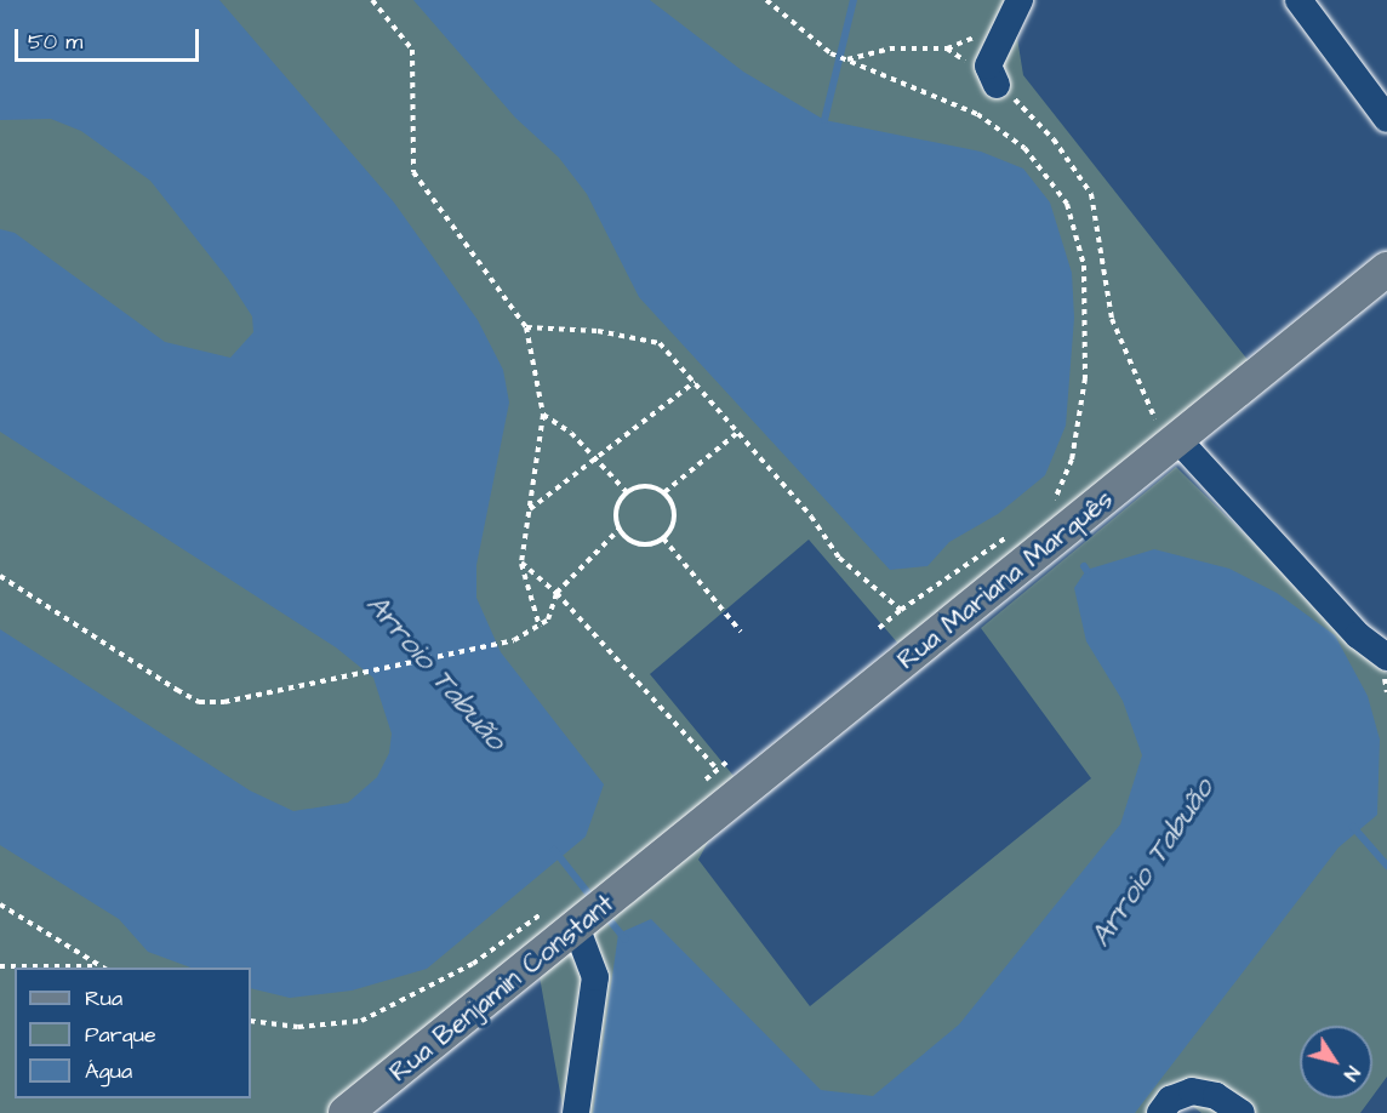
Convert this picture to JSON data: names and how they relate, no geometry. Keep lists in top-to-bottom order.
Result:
{
  "streets": {
    "main road": ["Rua Mariana Marquês", "Rua Benjamin Constant"]
  },
  "crossings": [
    ["Rua Mariana Marquês", "Rua Benjamin Constant"]
  ],
  "water": ["Arroio Tabuão"],
  "legend": ["Rua", "Parque", "Água"],
  "scale_bar": "50 m",
  "north": "bottom right"
}
